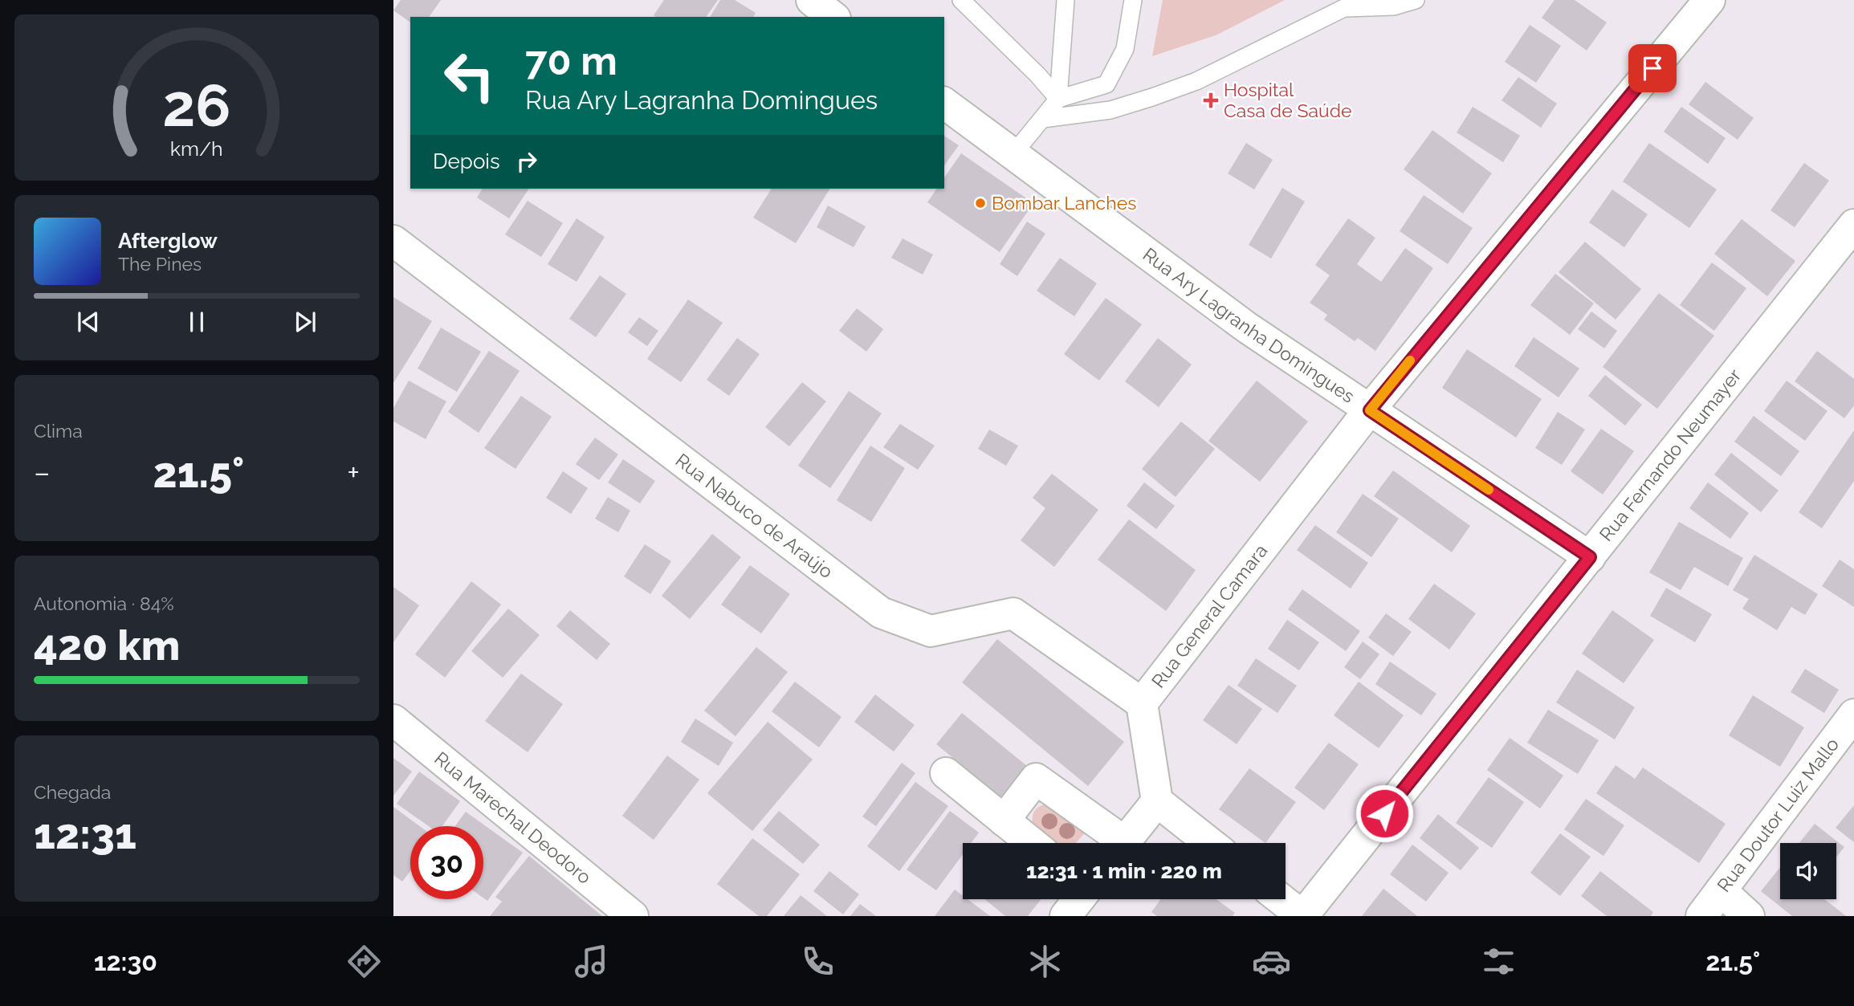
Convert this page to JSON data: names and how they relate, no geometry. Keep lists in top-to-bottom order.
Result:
{
  "streets": {
    "street": [
      "Rua Ary Lagranha Domingues",
      "Rua Fernando Neumayer",
      "Rua Nabuco de Araújo",
      "Rua General Camara",
      "Rua Doutor Luiz Mallo",
      "Rua Marechal Deodoro"
    ]
  },
  "crossings": [
    ["Rua Ary Lagranha Domingues", "Rua Fernando Neumayer"],
    ["Rua Ary Lagranha Domingues", "Rua General Camara"],
    ["Rua Nabuco de Araújo", "Rua General Camara"]
  ],
  "places": {
    "health": ["Hospital Casa de Saúde"],
    "other": ["Bombar Lanches"]
  },
  "page": {
    "turn": ["70 m", "Rua Ary Lagranha Domingues"],
    "then": "Depois",
    "song": ["Afterglow", "The Pines"],
    "tile": [
      "Clima",
      ["Autonomia · 84%", "420 km"],
      ["Chegada", "12:31"]
    ],
    "heat": ["−", "21.5°", "+"],
    "limit": "30",
    "trip": "12:31 · 1 min · 220 m",
    "tabs": ["12:30", "21.5°"],
    "gauge": ["26", "km/h"]
  }
}
